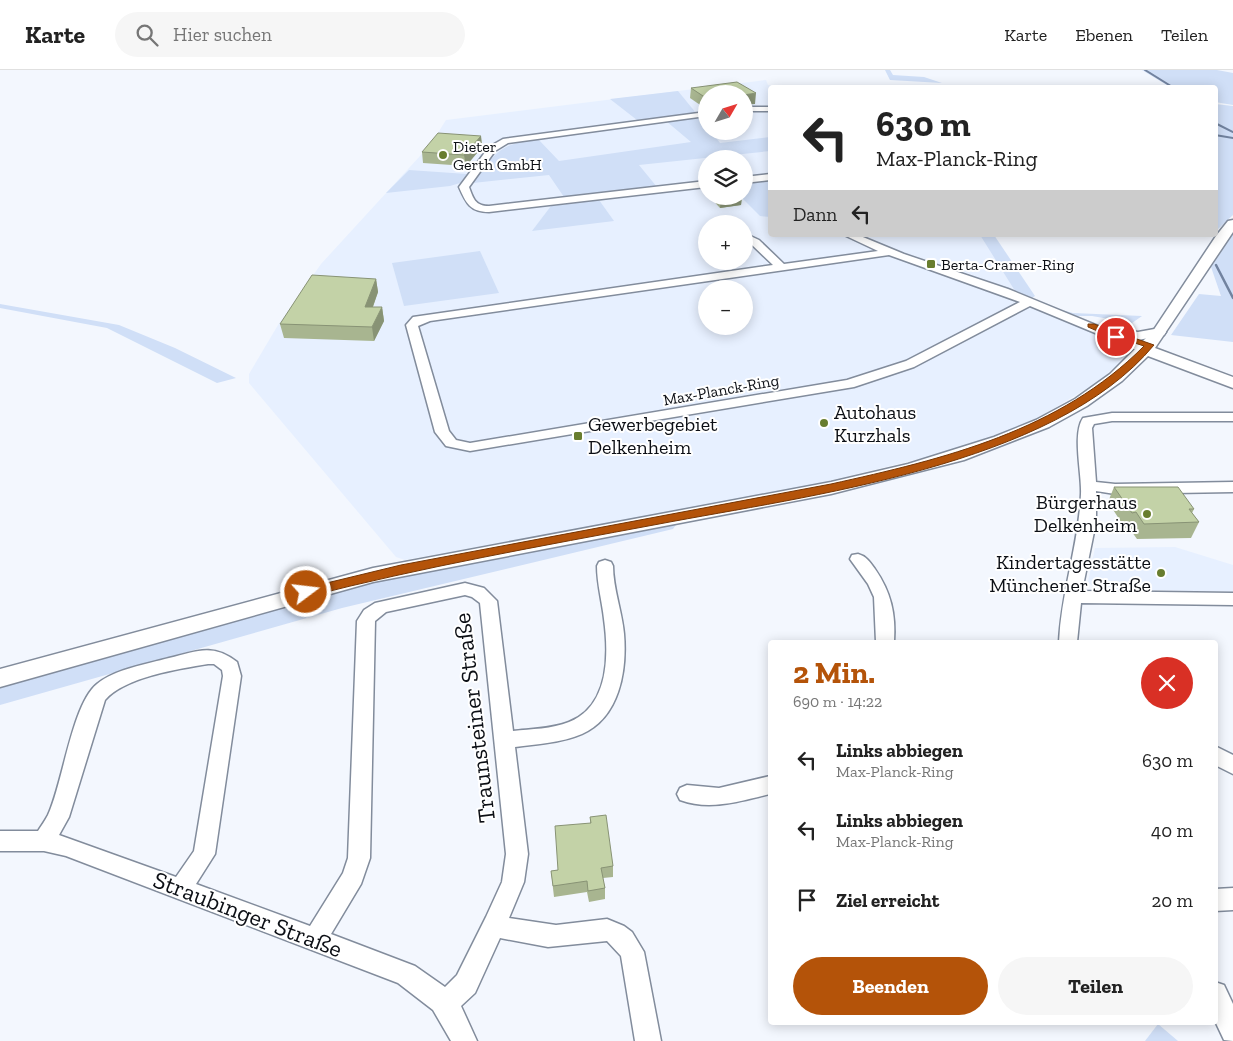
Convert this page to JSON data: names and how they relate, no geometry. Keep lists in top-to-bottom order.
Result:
{
  "streets": {
    "street": ["Max-Planck-Ring", "Traunsteiner Straße", "Straubinger Straße"]
  },
  "crossings": [
    ["Traunsteiner Straße", "Straubinger Straße"]
  ],
  "places": {
    "other": [
      "Dieter Gerth GmbH",
      "Autohaus Kurzhals",
      "Bürgerhaus Delkenheim",
      "Kindertagesstätte Münchener Straße"
    ],
    "transit": ["Berta-Cramer-Ring", "Gewerbegebiet Delkenheim"]
  },
  "north": "top right",
  "page": {
    "header": "Karte",
    "search": "Hier suchen",
    "nav": ["Karte", "Ebenen", "Teilen"],
    "map_buttons": ["+", "−"],
    "turn": ["630 m", "Max-Planck-Ring"],
    "then": "Dann",
    "heading": ["2 Min.", "690 m · 14:22"],
    "list": [
      {
        "name": "Links abbiegen",
        "note": "Max-Planck-Ring",
        "value": "630 m"
      },
      {
        "name": "Links abbiegen",
        "note": "Max-Planck-Ring",
        "value": "40 m"
      },
      {
        "name": "Ziel erreicht",
        "value": "20 m"
      }
    ],
    "buttons": ["Beenden", "Teilen"]
  }
}
